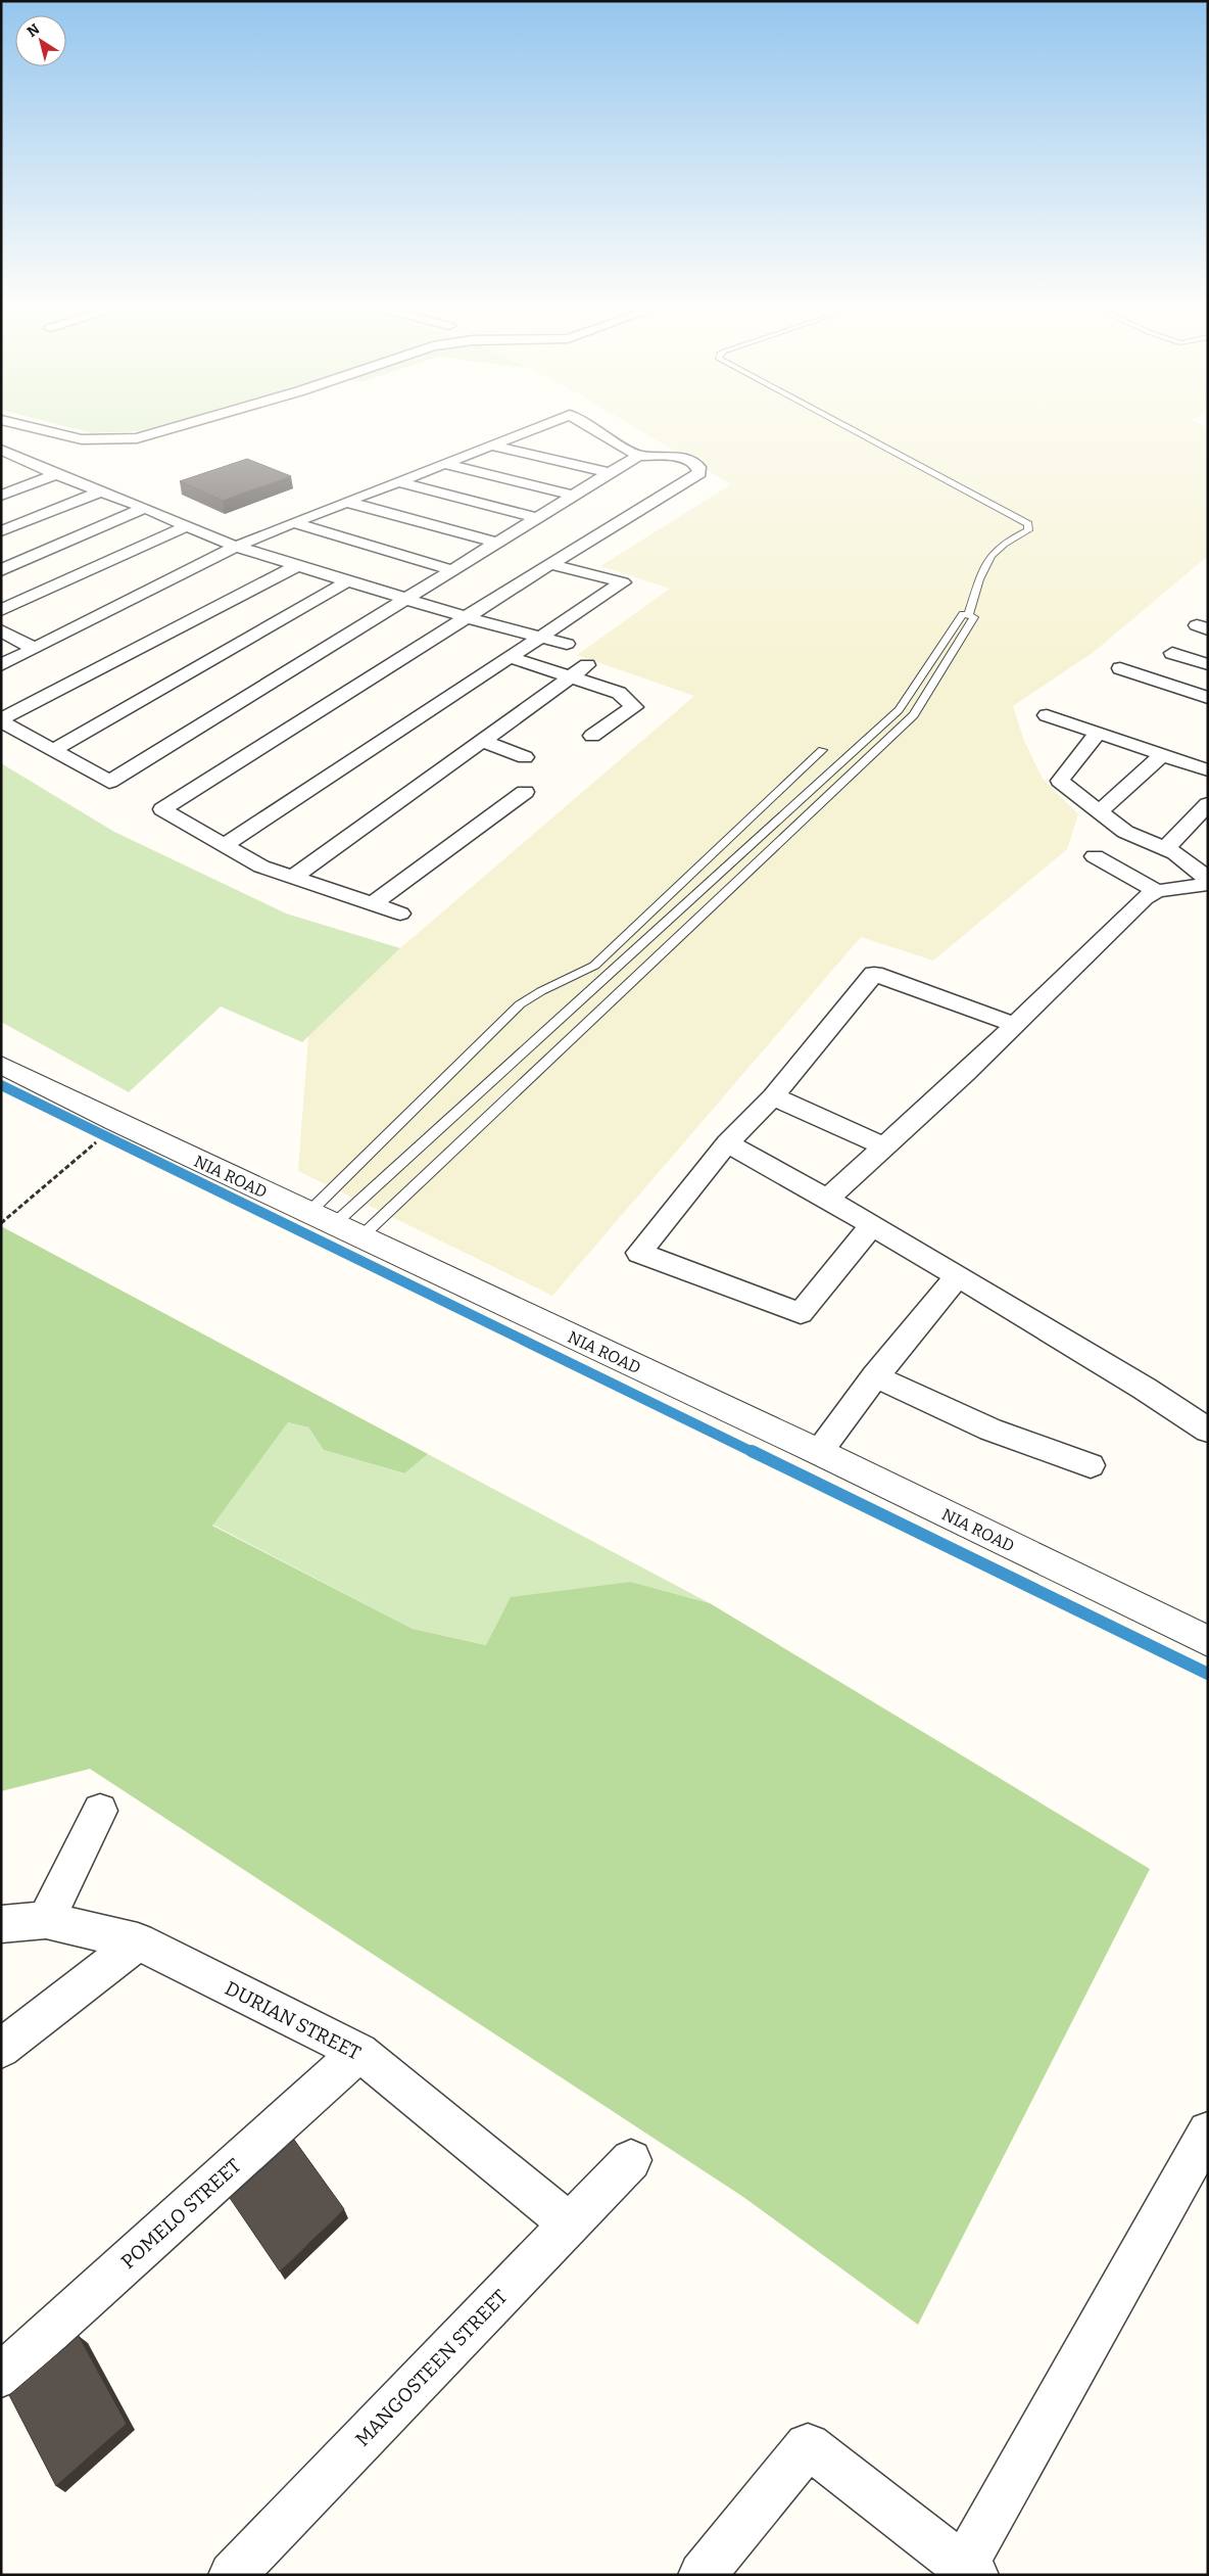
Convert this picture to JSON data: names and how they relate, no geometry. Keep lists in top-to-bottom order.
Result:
{
  "streets": {
    "street": [
      "NIA ROAD",
      "DURIAN STREET",
      "POMELO STREET",
      "MANGOSTEEN STREET"
    ]
  },
  "crossings": [
    ["DURIAN STREET", "POMELO STREET"],
    ["DURIAN STREET", "MANGOSTEEN STREET"]
  ],
  "north": "top left"
}
